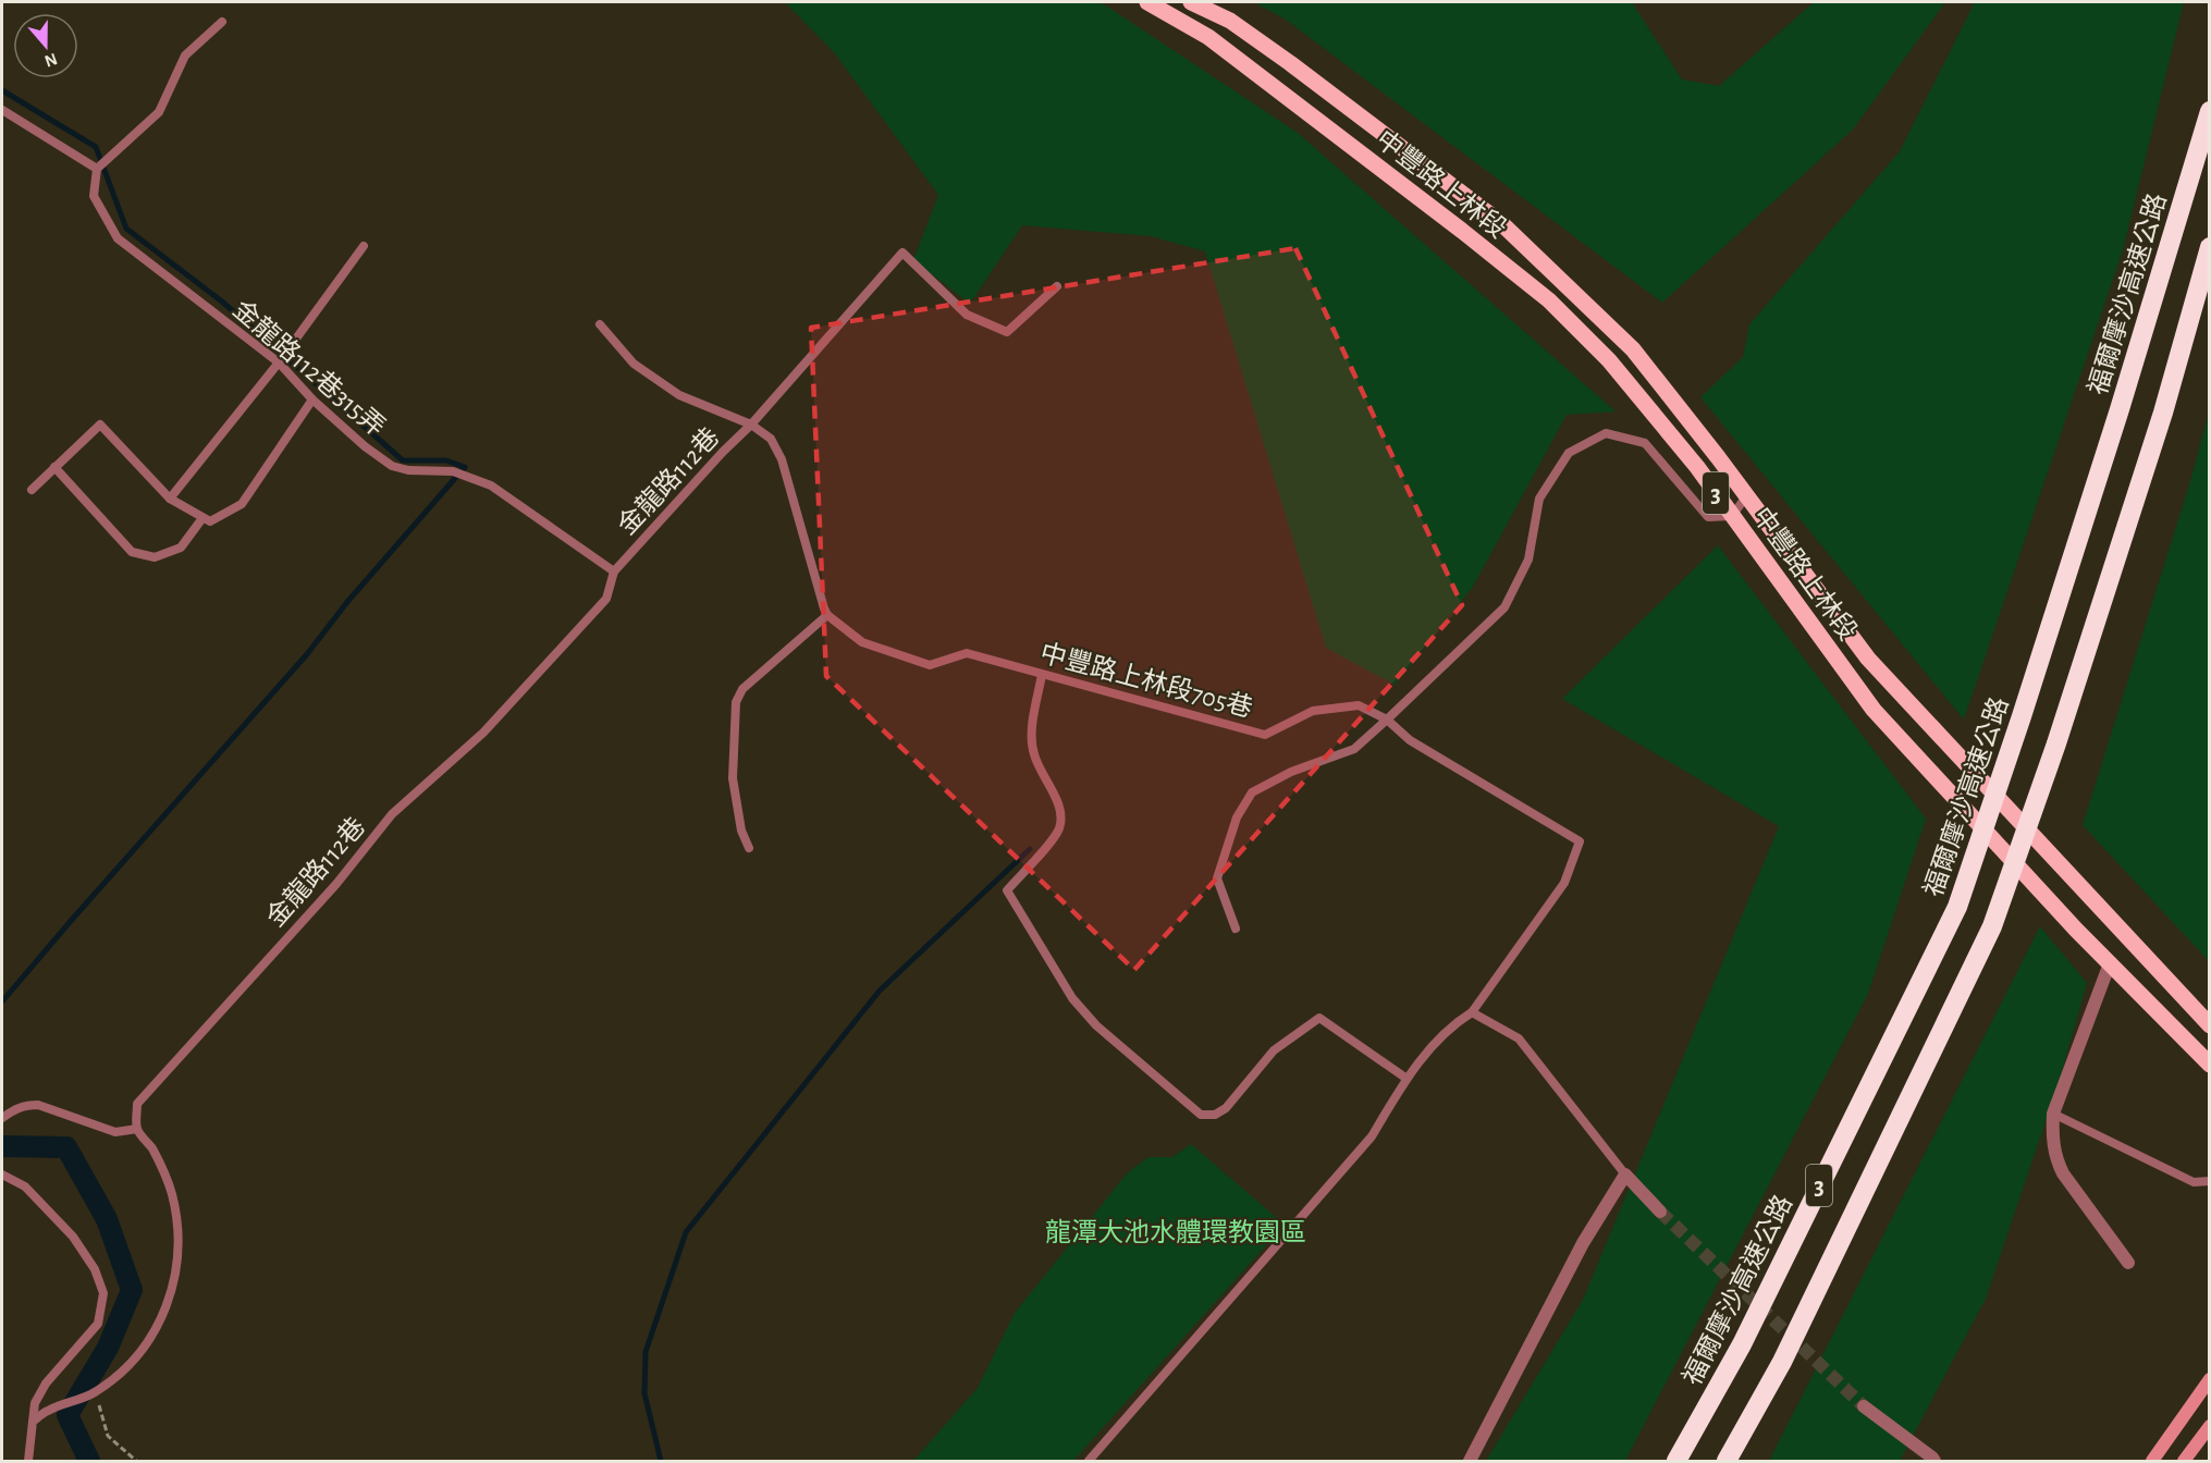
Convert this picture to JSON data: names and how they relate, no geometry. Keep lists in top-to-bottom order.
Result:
{
  "streets": {
    "highway": ["福爾摩沙高速公路", "3"],
    "main road": ["中豐路上林段"],
    "lane": ["金龍路112巷315弄", "金龍路112巷", "中豐路上林段705巷"]
  },
  "crossings": [
    ["金龍路112巷315弄", "金龍路112巷"]
  ],
  "parks": ["龍潭大池水體環教園區"],
  "north": "bottom"
}
